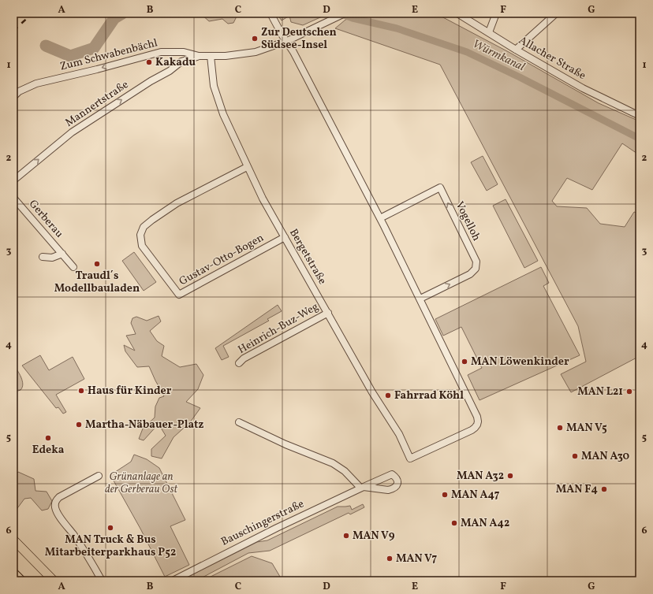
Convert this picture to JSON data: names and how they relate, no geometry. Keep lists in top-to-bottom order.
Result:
{
  "streets": {
    "street": [
      "Zum Schwabenbächl",
      "Allacher Straße",
      "Mannertstraße",
      "Gerberau",
      "Vogelloh",
      "Bergetstraße",
      "Gustav-Otto-Bogen",
      "Heinrich-Buz-Weg",
      "Bauschingerstraße"
    ]
  },
  "crossings": [
    ["Zum Schwabenbächl", "Mannertstraße"],
    ["Zum Schwabenbächl", "Bergetstraße"],
    ["Vogelloh", "Bergetstraße"],
    ["Bergetstraße", "Gustav-Otto-Bogen"],
    ["Bergetstraße", "Heinrich-Buz-Weg"]
  ],
  "one_way": ["Zum Schwabenbächl", "Mannertstraße"],
  "water": ["Würmkanal"],
  "parks": ["Grünanlage an der Gerberau Ost"],
  "places": [
    "Zur Deutschen Südsee-Insel",
    "Kakadu",
    "Traudl´s Modellbauladen",
    "MAN Löwenkinder",
    "Haus für Kinder",
    "MAN L21",
    "Fahrrad Köhl",
    "Martha-Näbauer-Platz",
    "MAN V5",
    "Edeka",
    "MAN A30",
    "MAN A32",
    "MAN F4",
    "MAN A47",
    "MAN A42",
    "MAN Truck & Bus Mitarbeiterparkhaus P52",
    "MAN V9",
    "MAN V7"
  ],
  "grid": {
    "columns": [
      "A",
      "B",
      "C",
      "D",
      "E",
      "F",
      "G"
    ],
    "rows": [
      "1",
      "2",
      "3",
      "4",
      "5",
      "6"
    ]
  }
}
